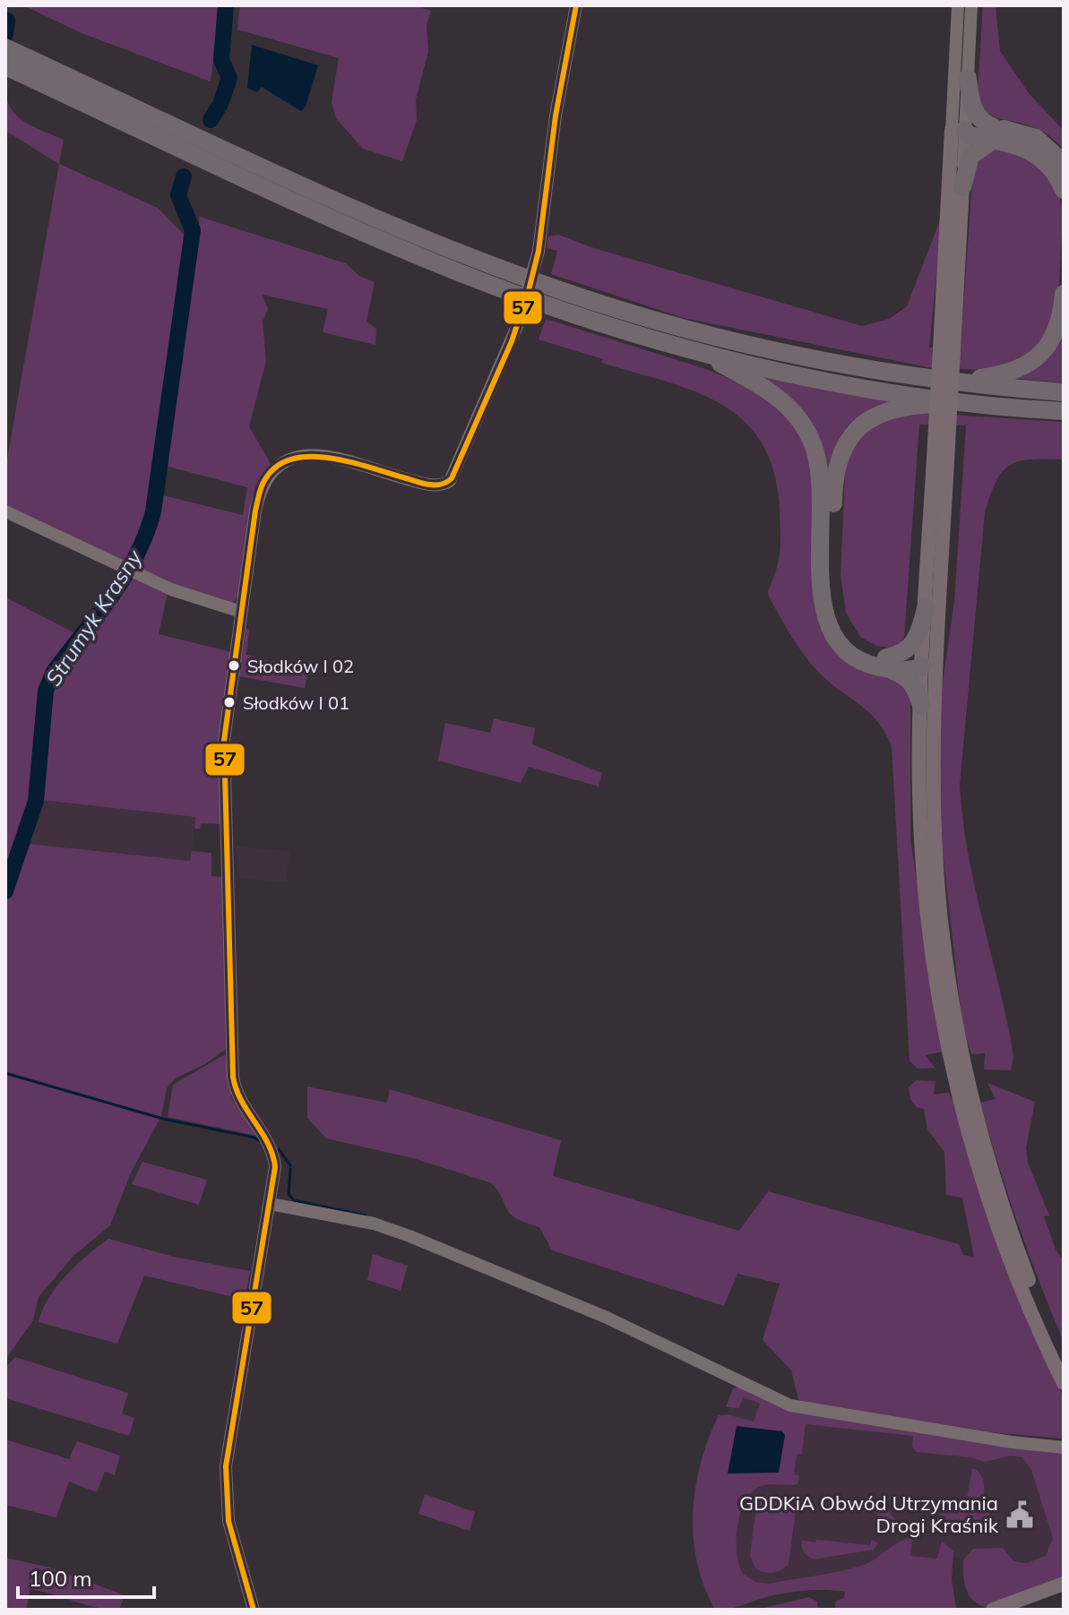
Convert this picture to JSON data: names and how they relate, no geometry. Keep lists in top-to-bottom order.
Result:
{
  "water": ["Strumyk Krasny"],
  "places": {
    "other": ["Słodków I 02", "Słodków I 01"],
    "public building": ["GDDKiA Obwód Utrzymania Drogi Kraśnik"]
  },
  "lines": ["transit line 57"],
  "scale_bar": "100 m"
}
